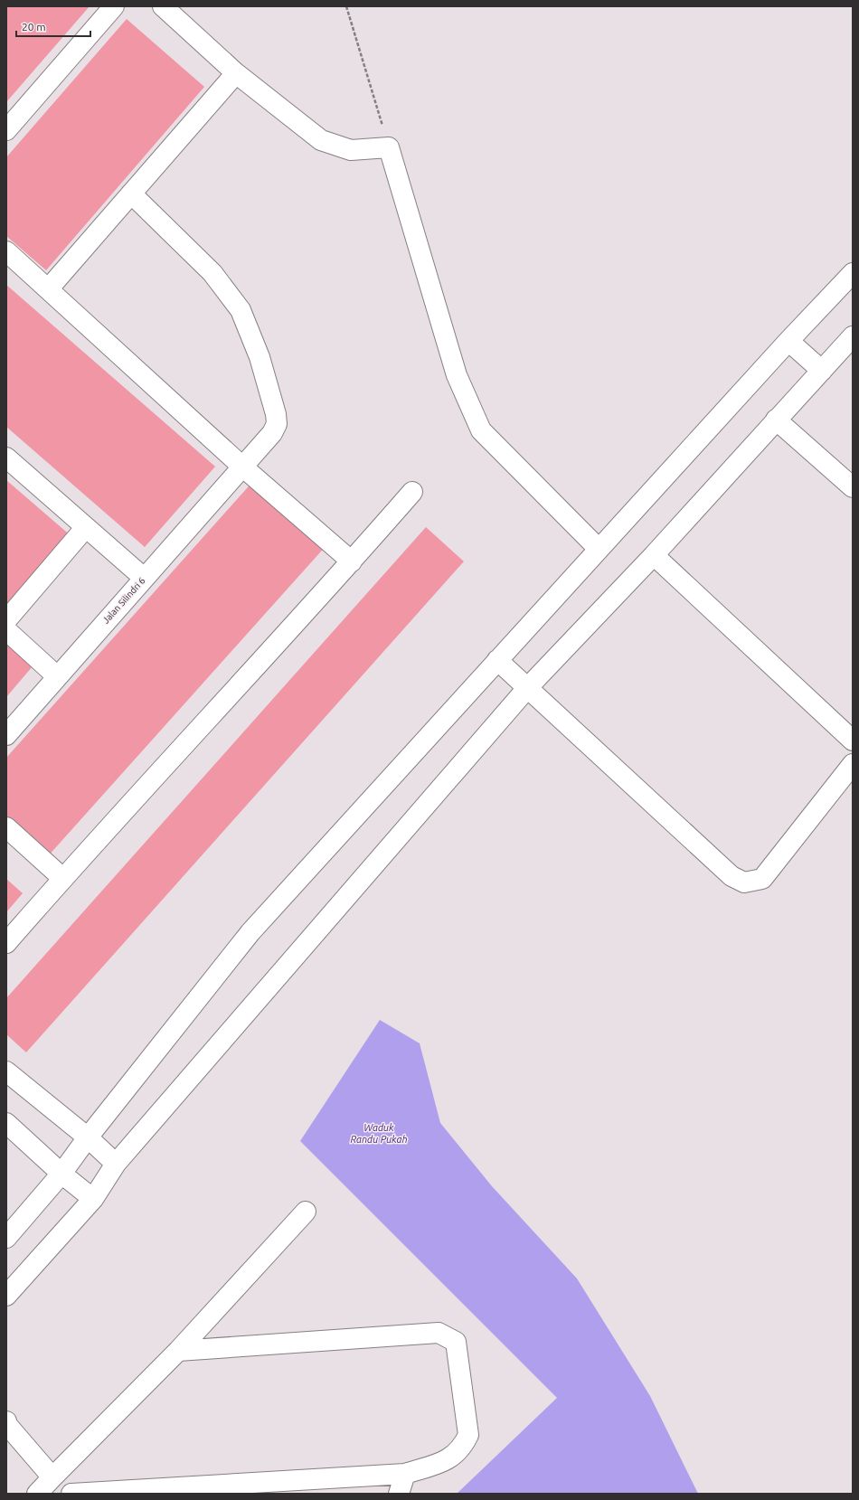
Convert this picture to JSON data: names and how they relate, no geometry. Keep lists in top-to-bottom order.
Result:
{
  "streets": {
    "street": ["Jalan Silindri 6"]
  },
  "water": ["Waduk Randu Pukah"],
  "scale_bar": "20 m"
}
